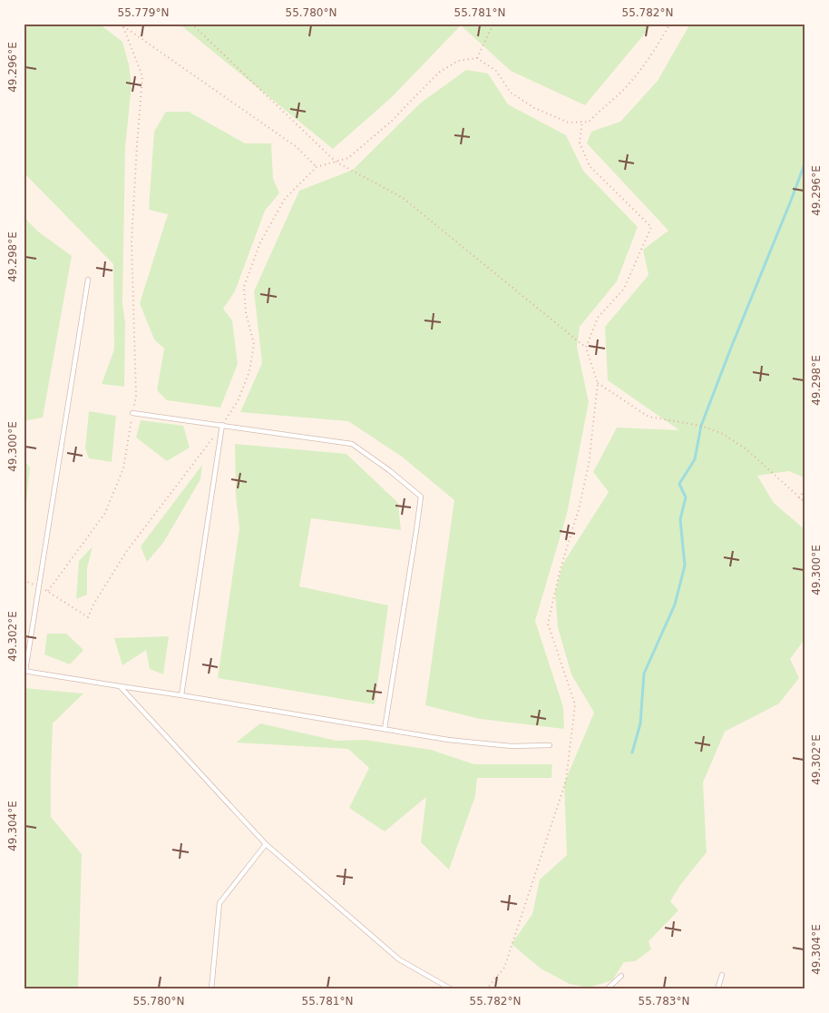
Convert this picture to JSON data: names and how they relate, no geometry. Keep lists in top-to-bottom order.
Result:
{
  "coordinates": [
    "55.779°N",
    "55.780°N",
    "55.781°N",
    "55.782°N",
    "49.296°E",
    "49.298°E",
    "49.300°E",
    "49.302°E",
    "49.304°E",
    "55.783°N"
  ]
}
